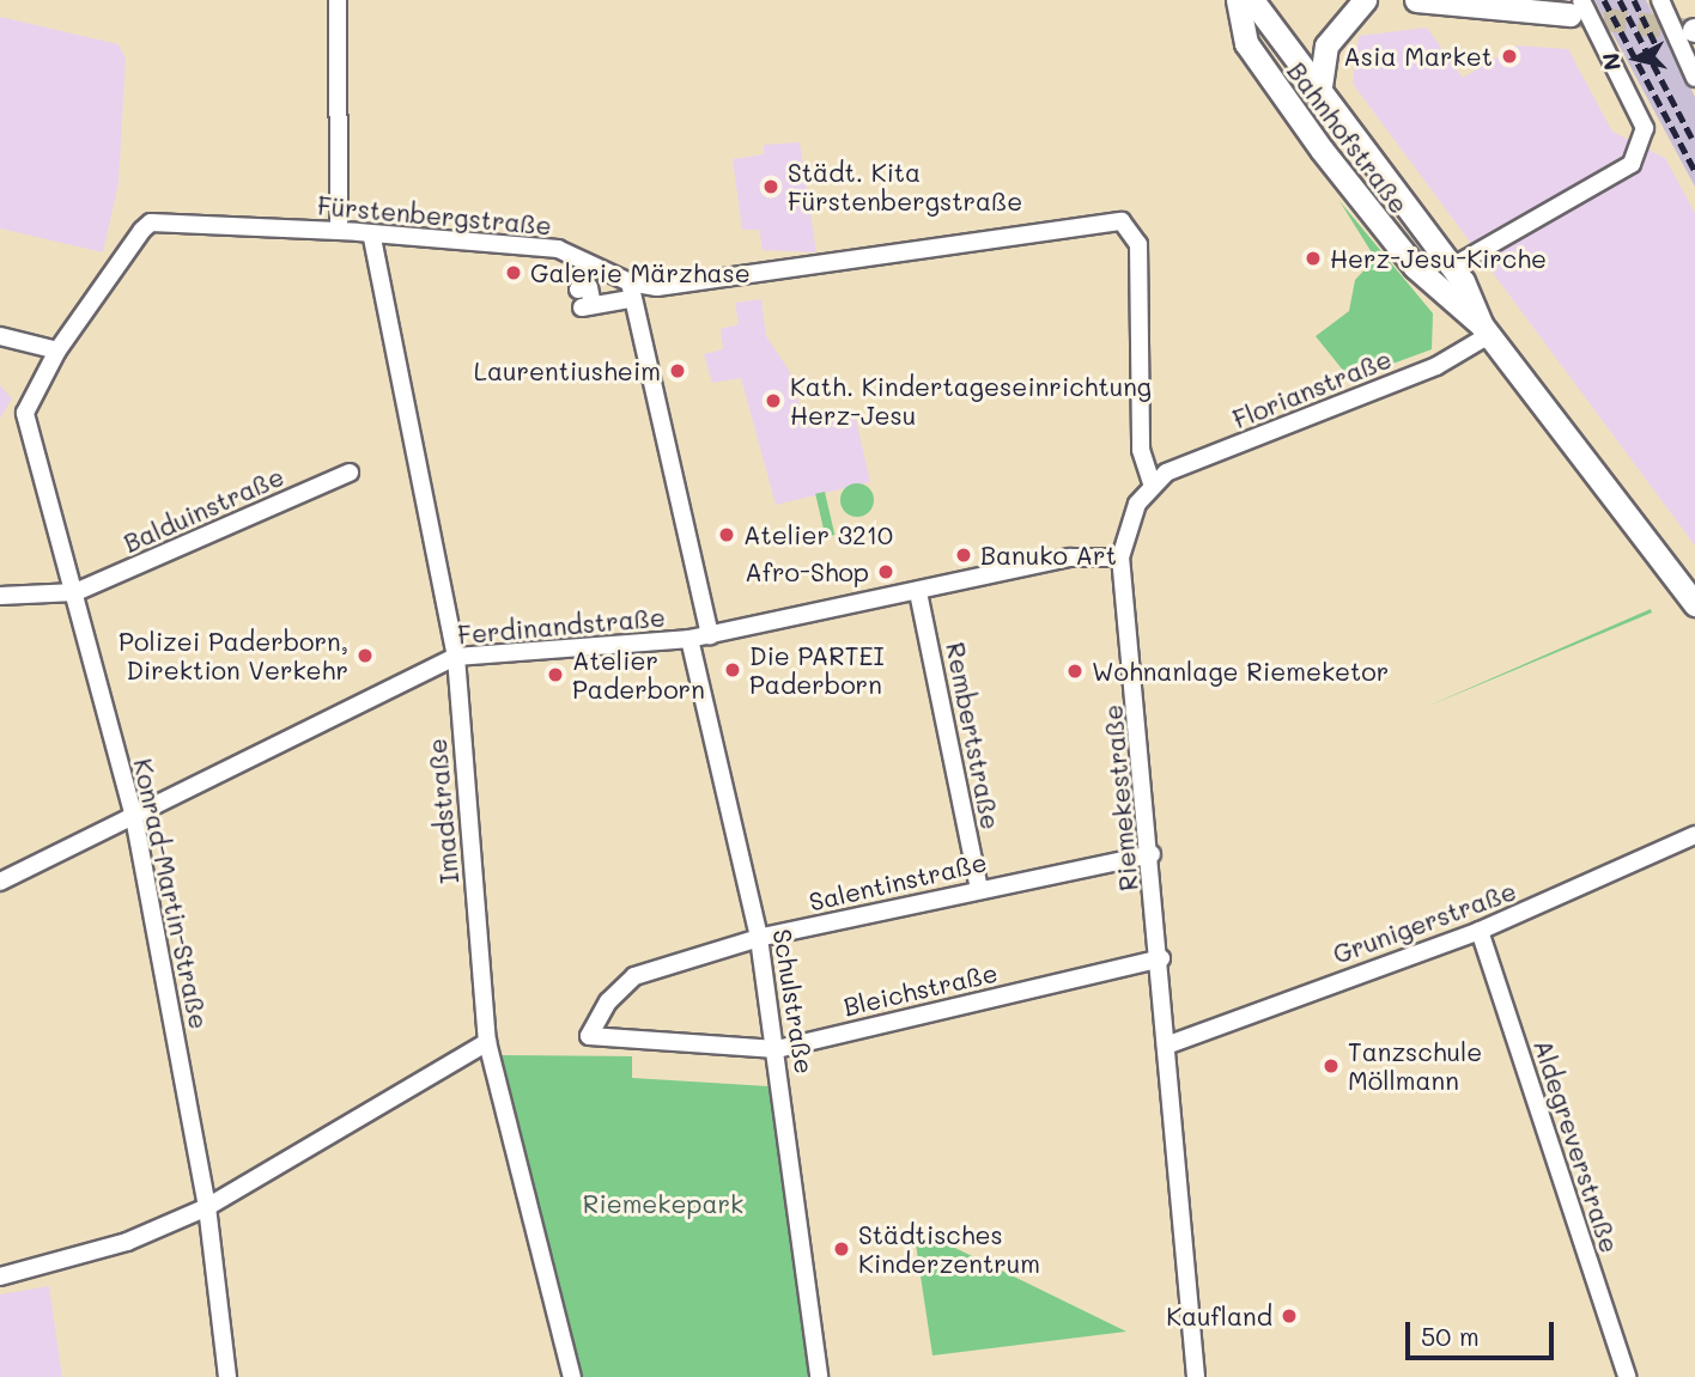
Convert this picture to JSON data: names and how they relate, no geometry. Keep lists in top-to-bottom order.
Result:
{
  "streets": {
    "main road": ["Bahnhofstraße"],
    "street": [
      "Fürstenbergstraße",
      "Florianstraße",
      "Balduinstraße",
      "Ferdinandstraße",
      "Rembertstraße",
      "Riemekestraße",
      "Imadstraße",
      "Salentinstraße",
      "Konrad-Martin-Straße",
      "Grunigerstraße",
      "Bleichstraße",
      "Schulstraße",
      "Aldegreverstraße"
    ]
  },
  "crossings": [
    ["Bahnhofstraße", "Florianstraße"],
    ["Fürstenbergstraße", "Florianstraße"],
    ["Fürstenbergstraße", "Riemekestraße"],
    ["Fürstenbergstraße", "Imadstraße"],
    ["Fürstenbergstraße", "Konrad-Martin-Straße"],
    ["Florianstraße", "Riemekestraße"],
    ["Balduinstraße", "Konrad-Martin-Straße"],
    ["Ferdinandstraße", "Rembertstraße"],
    ["Ferdinandstraße", "Riemekestraße"],
    ["Ferdinandstraße", "Imadstraße"],
    ["Ferdinandstraße", "Konrad-Martin-Straße"],
    ["Ferdinandstraße", "Schulstraße"],
    ["Rembertstraße", "Salentinstraße"],
    ["Riemekestraße", "Salentinstraße"],
    ["Riemekestraße", "Grunigerstraße"],
    ["Riemekestraße", "Bleichstraße"],
    ["Salentinstraße", "Bleichstraße"],
    ["Salentinstraße", "Schulstraße"],
    ["Grunigerstraße", "Aldegreverstraße"],
    ["Bleichstraße", "Schulstraße"]
  ],
  "parks": ["Riemekepark"],
  "places": [
    "Asia Market",
    "Städt. Kita Fürstenbergstraße",
    "Herz-Jesu-Kirche",
    "Galerie Märzhase",
    "Laurentiusheim",
    "Kath. Kindertageseinrichtung Herz-Jesu",
    "Atelier 3210",
    "Banuko Art",
    "Afro-Shop",
    "Polizei Paderborn, Direktion Verkehr",
    "Die PARTEI Paderborn",
    "Wohnanlage Riemeketor",
    "Atelier Paderborn",
    "Tanzschule Möllmann",
    "Städtisches Kinderzentrum",
    "Kaufland"
  ],
  "scale_bar": "50 m",
  "north": "left"
}
